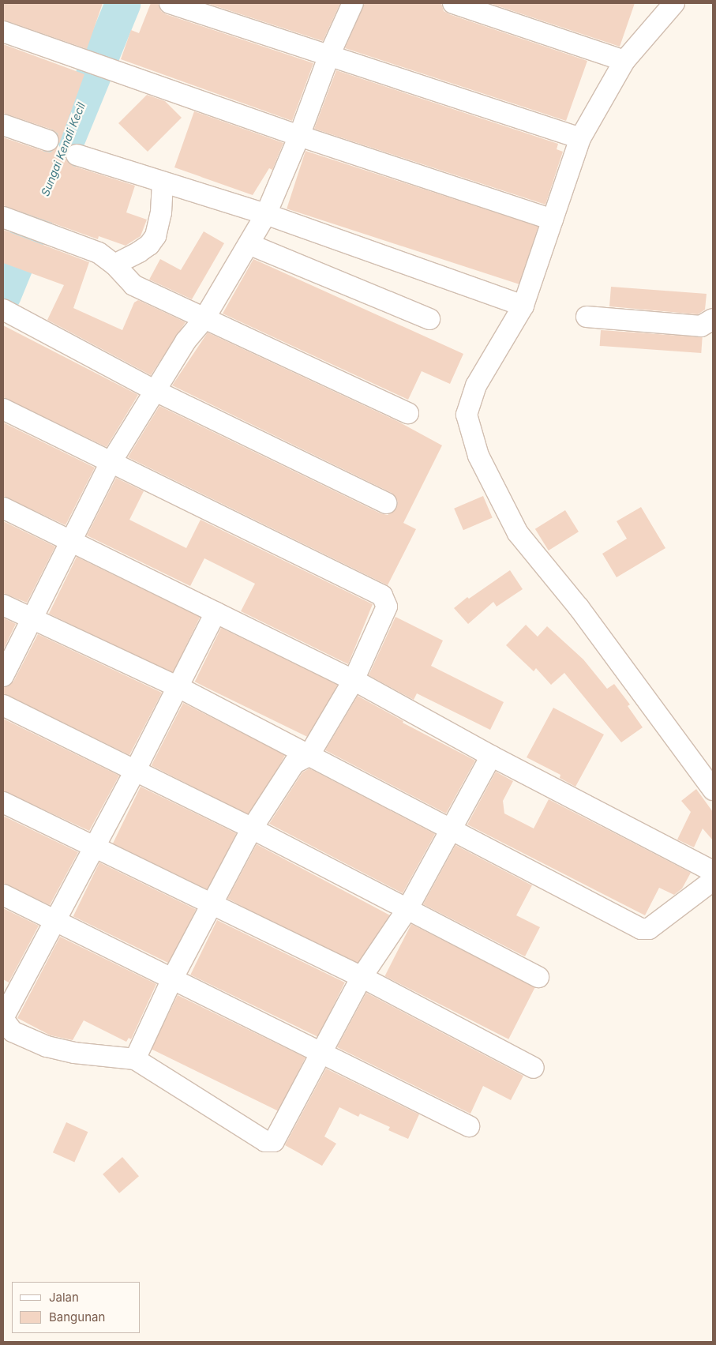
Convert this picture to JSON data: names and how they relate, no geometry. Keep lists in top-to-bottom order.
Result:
{
  "water": ["Sungai Kenali Kecil"],
  "legend": ["Jalan", "Bangunan"]
}
